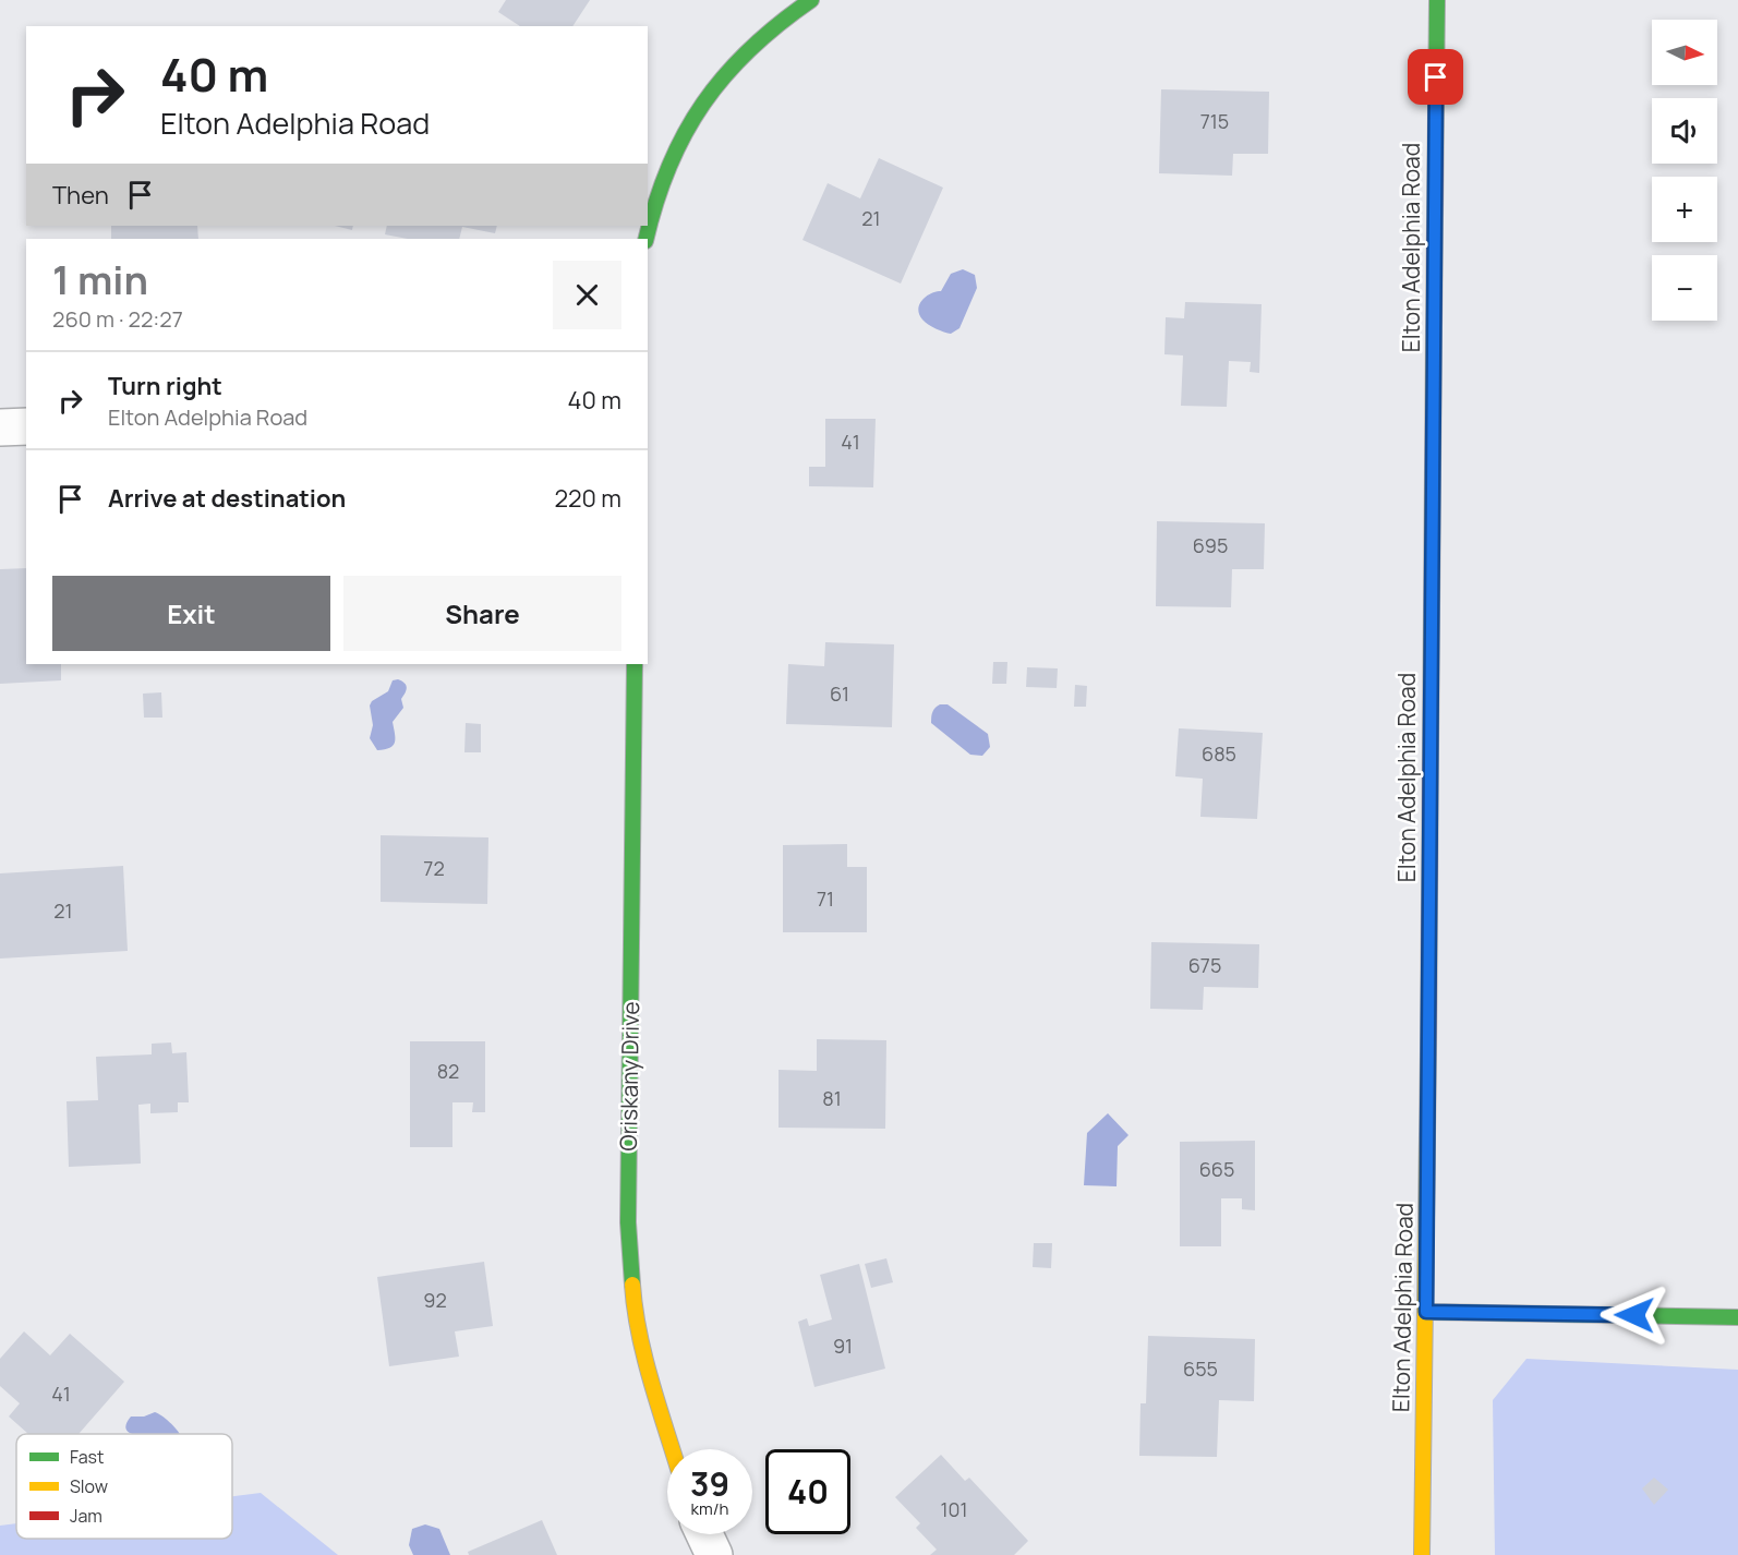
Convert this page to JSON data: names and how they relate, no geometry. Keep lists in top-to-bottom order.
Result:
{
  "streets": {
    "main road": ["Elton Adelphia Road", "Oriskany Drive"]
  },
  "house_numbers": [
    "715",
    "21",
    "41",
    "695",
    "61",
    "685",
    "72",
    "71",
    "21",
    "675",
    "82",
    "81",
    "665",
    "92",
    "91",
    "655",
    "41",
    "101"
  ],
  "legend": ["Fast", "Slow", "Jam"],
  "north": "right",
  "page": {
    "map_buttons": ["+", "−"],
    "turn": ["40 m", "Elton Adelphia Road"],
    "then": "Then",
    "heading": ["1 min", "260 m · 22:27"],
    "list": [
      {
        "name": "Turn right",
        "note": "Elton Adelphia Road",
        "value": "40 m"
      },
      {
        "name": "Arrive at destination",
        "value": "220 m"
      }
    ],
    "buttons": ["Exit", "Share"],
    "speed": "39 km/h",
    "limit": "40"
  }
}
